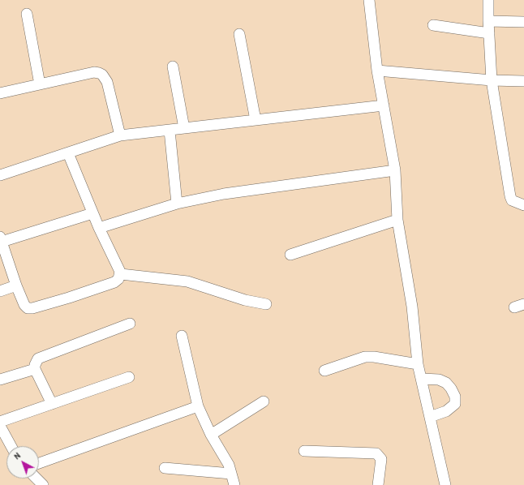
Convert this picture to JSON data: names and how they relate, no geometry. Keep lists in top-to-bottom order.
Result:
{
  "north": "top left"
}
